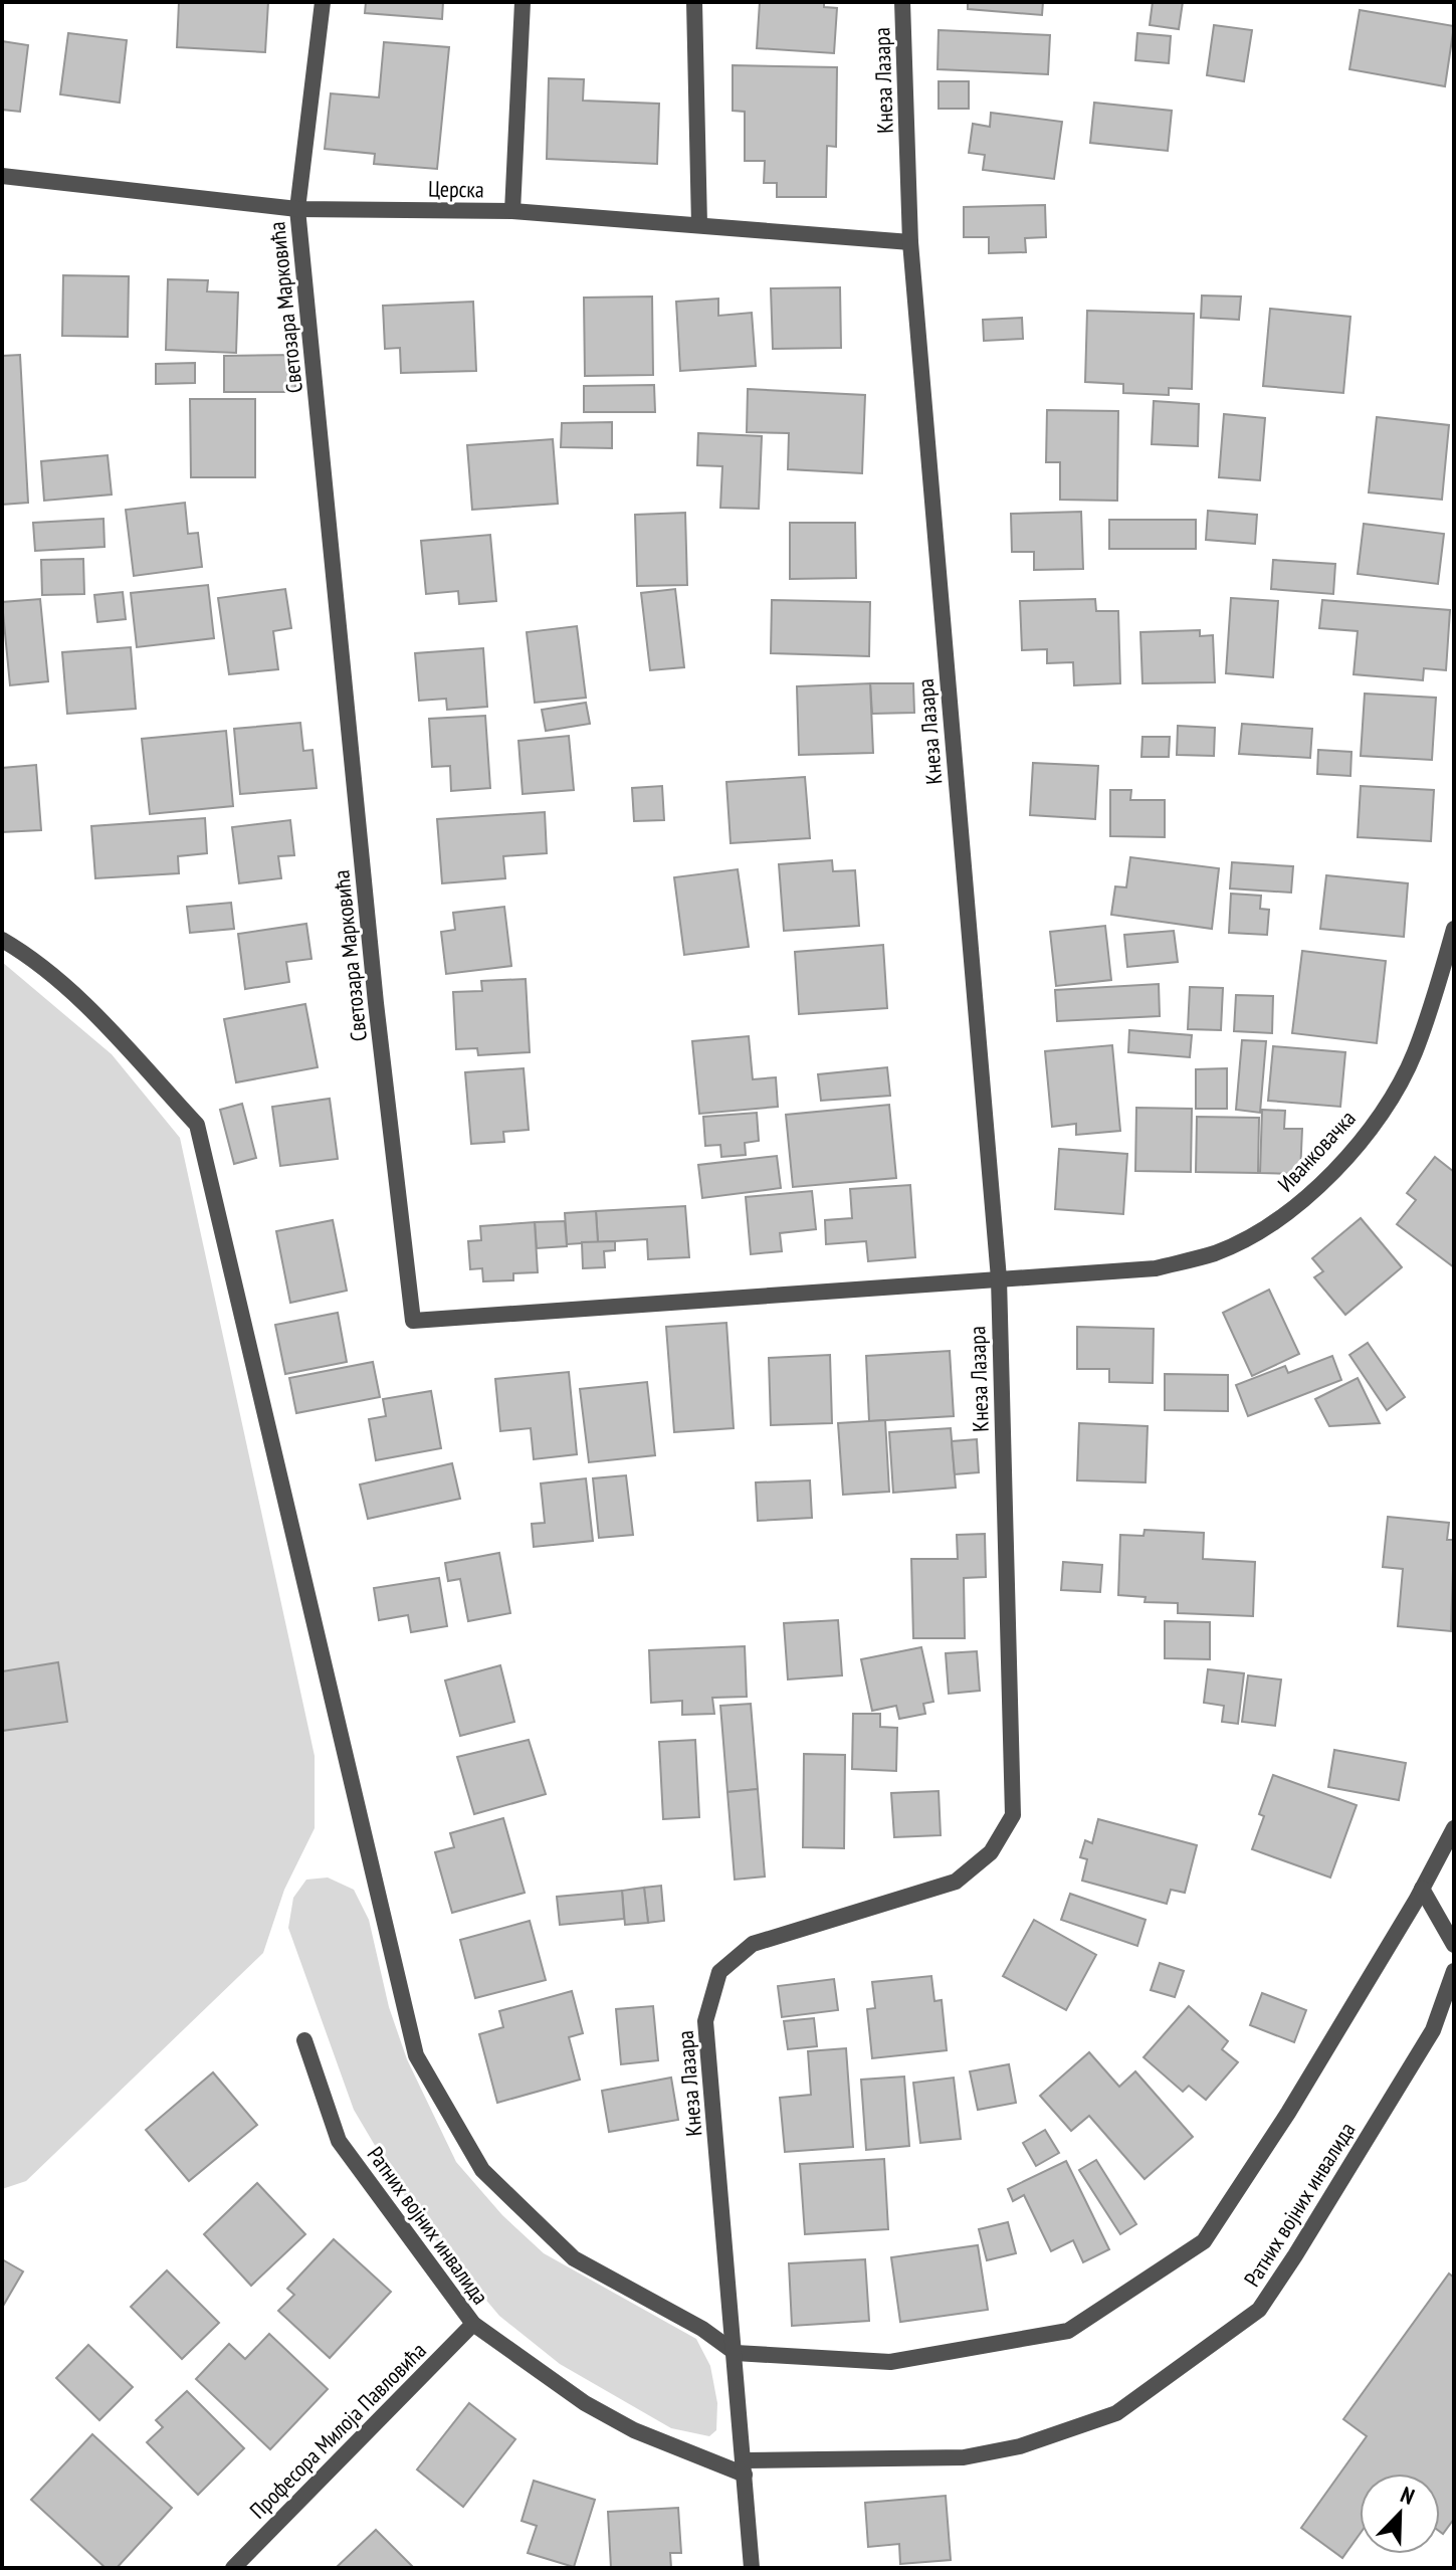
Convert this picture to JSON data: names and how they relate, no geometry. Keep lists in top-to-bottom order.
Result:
{
  "streets": {
    "street": [
      "Кнеза Лазара",
      "Церска",
      "Светозара Марковића",
      "Иванковачка",
      "Ратних војних инвалида",
      "Професора Милоја Павловића"
    ]
  },
  "crossings": [
    ["Кнеза Лазара", "Церска"],
    ["Кнеза Лазара", "Светозара Марковића"],
    ["Кнеза Лазара", "Иванковачка"],
    ["Кнеза Лазара", "Ратних војних инвалида"],
    ["Церска", "Светозара Марковића"],
    ["Светозара Марковића", "Иванковачка"],
    ["Ратних војних инвалида", "Професора Милоја Павловића"]
  ],
  "north": "top right"
}
